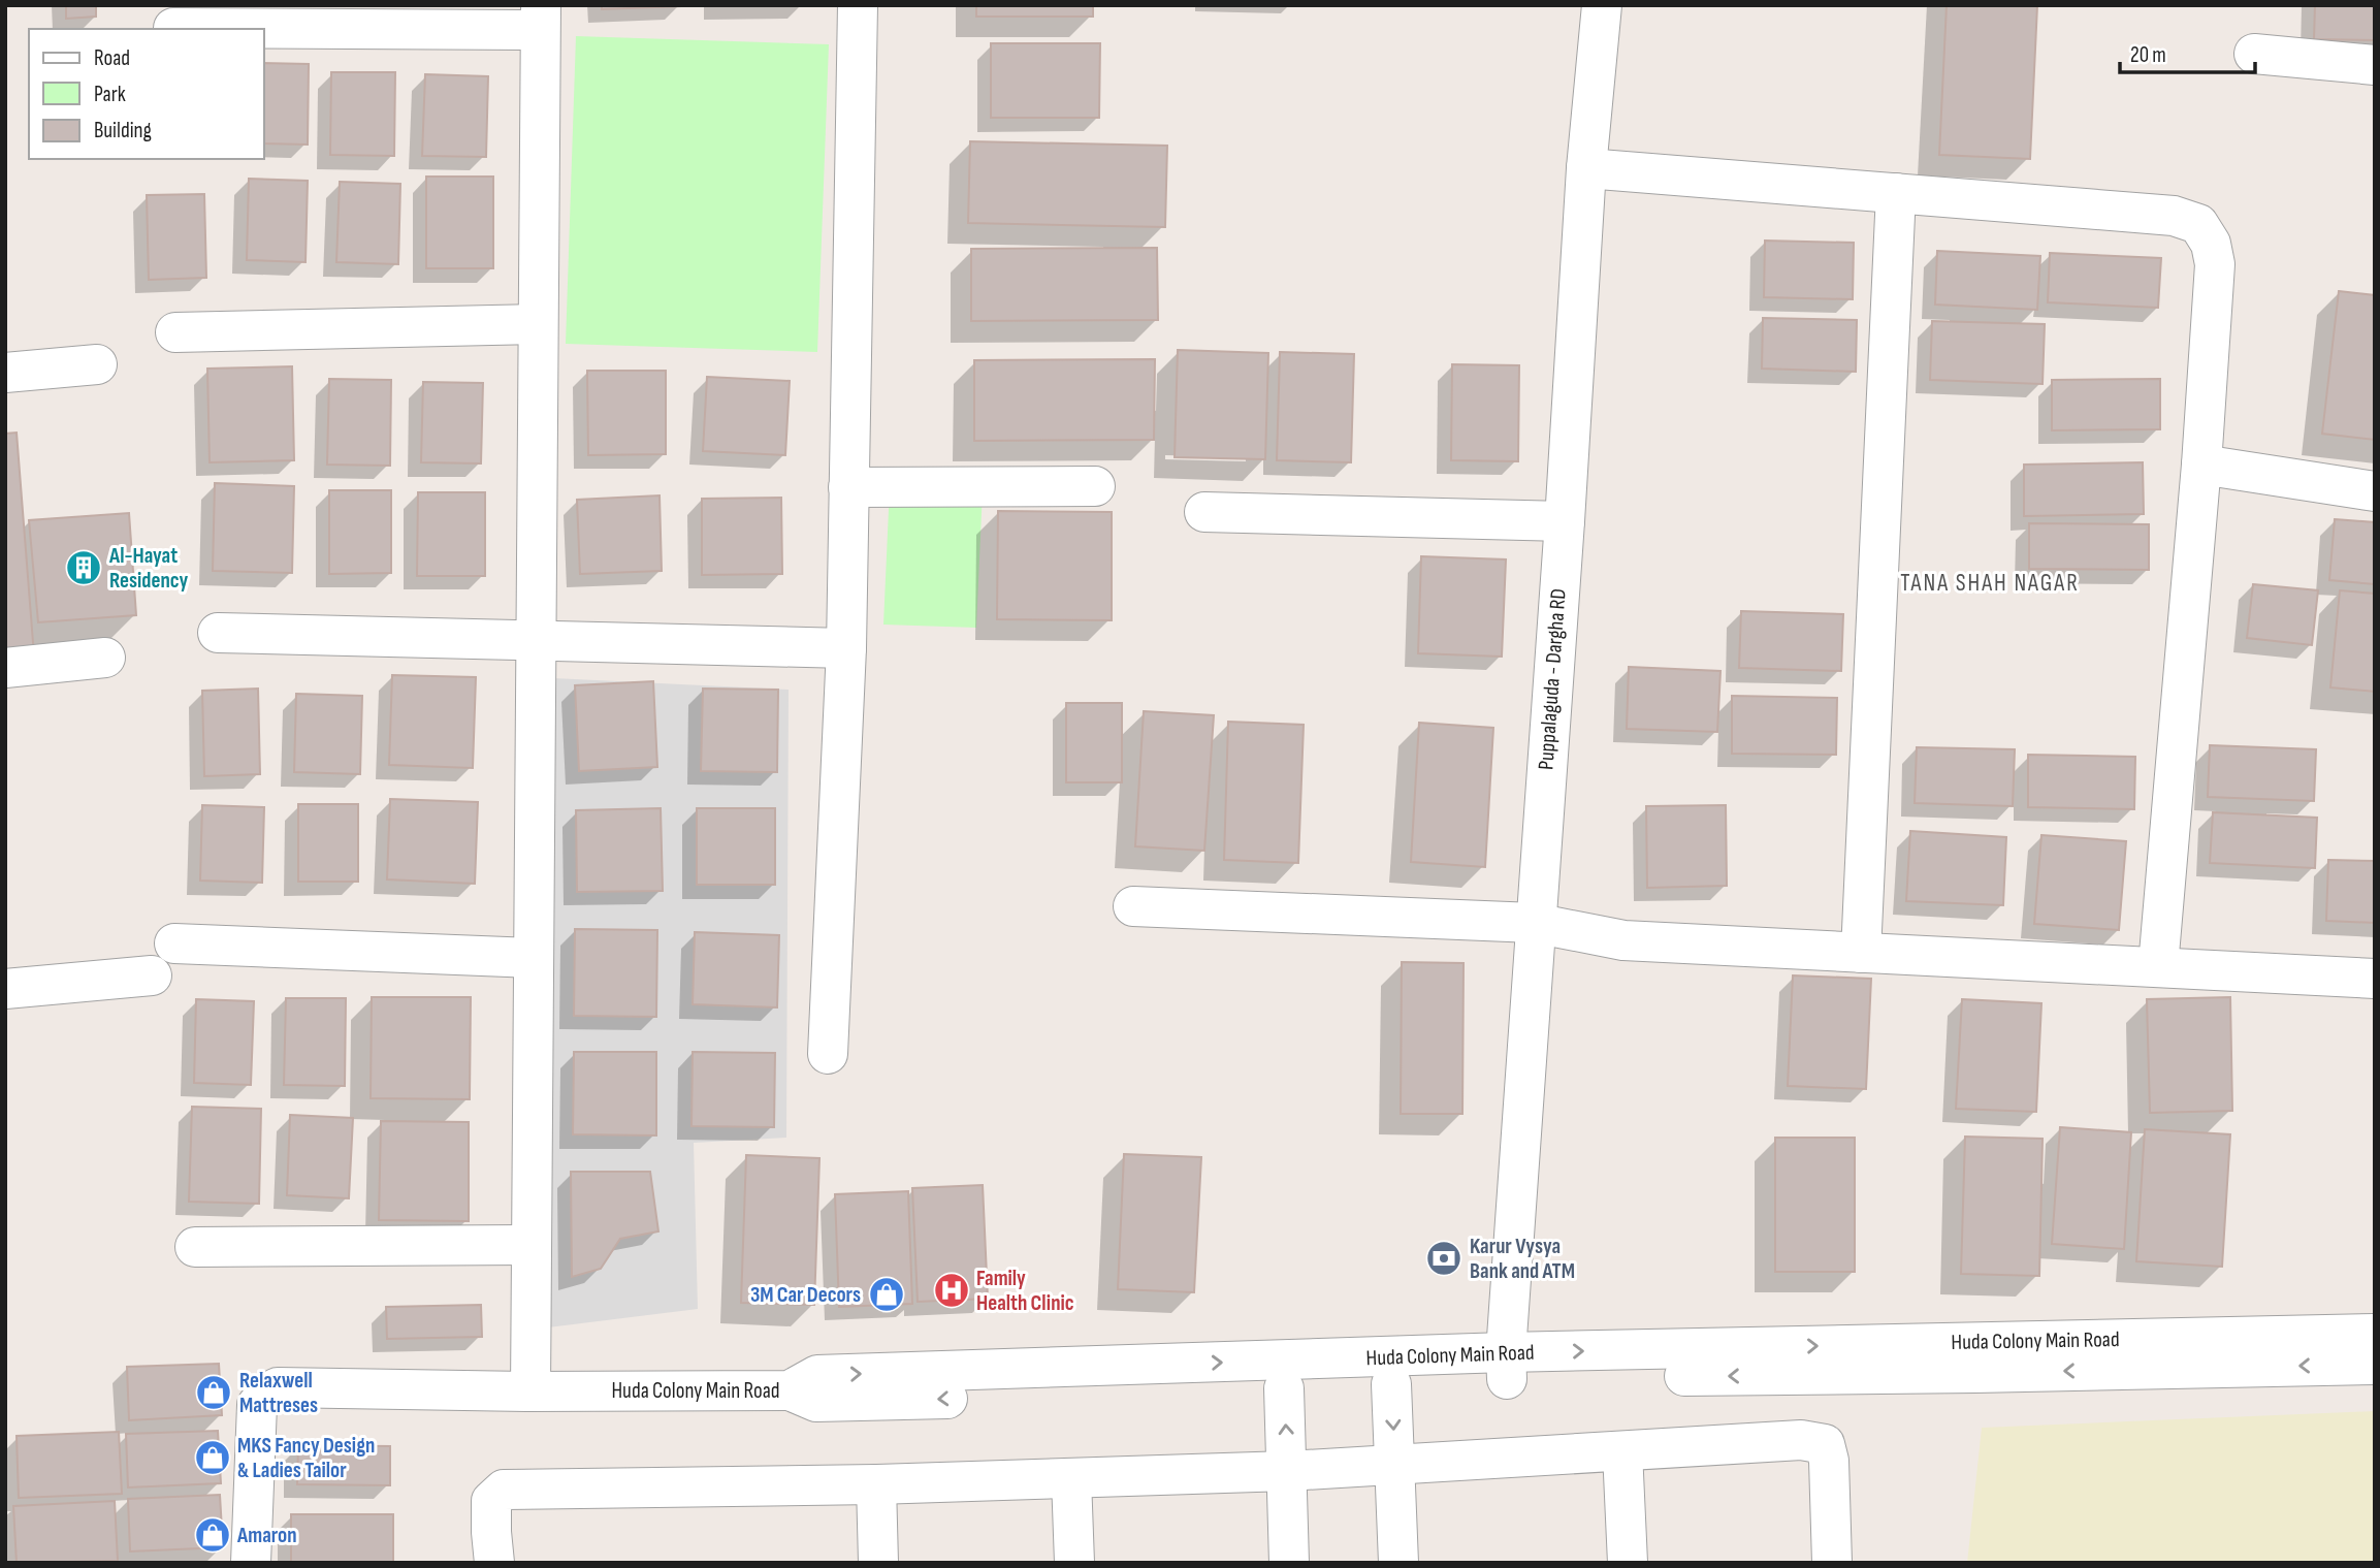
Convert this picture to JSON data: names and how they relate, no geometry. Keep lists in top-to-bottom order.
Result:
{
  "streets": {
    "street": ["Puppalaguda - Dargha RD", "Huda Colony Main Road"]
  },
  "crossings": [
    ["Puppalaguda - Dargha RD", "Huda Colony Main Road"]
  ],
  "districts": ["TANA SHAH NAGAR"],
  "places": {
    "building": ["Al-Hayat Residency"],
    "bank": ["Karur Vysya Bank and ATM"],
    "hospital": ["Family Health Clinic"],
    "shop": [
      "3M Car Decors",
      "Relaxwell Mattreses",
      "MKS Fancy Design & Ladies Tailor",
      "Amaron"
    ]
  },
  "legend": ["Road", "Park", "Building"],
  "scale_bar": "20 m"
}
